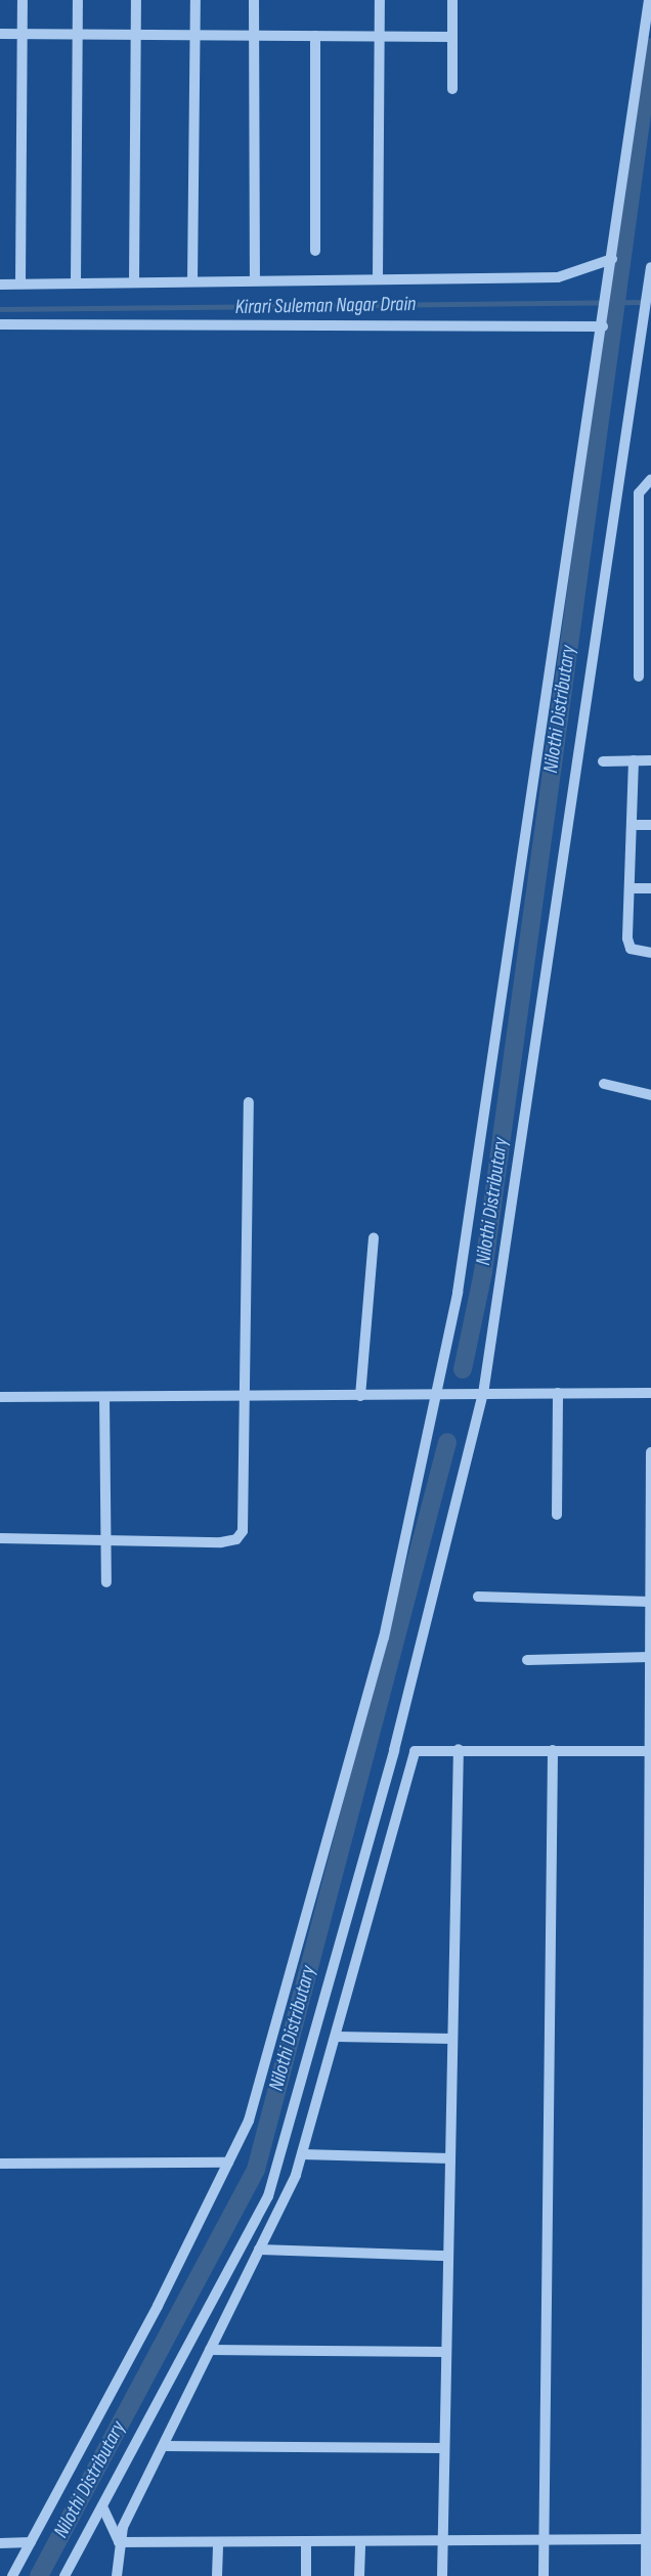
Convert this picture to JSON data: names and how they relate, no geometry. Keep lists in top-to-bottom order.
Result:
{
  "water": ["Kirari Suleman Nagar Drain", "Nilothi Distributary"]
}
